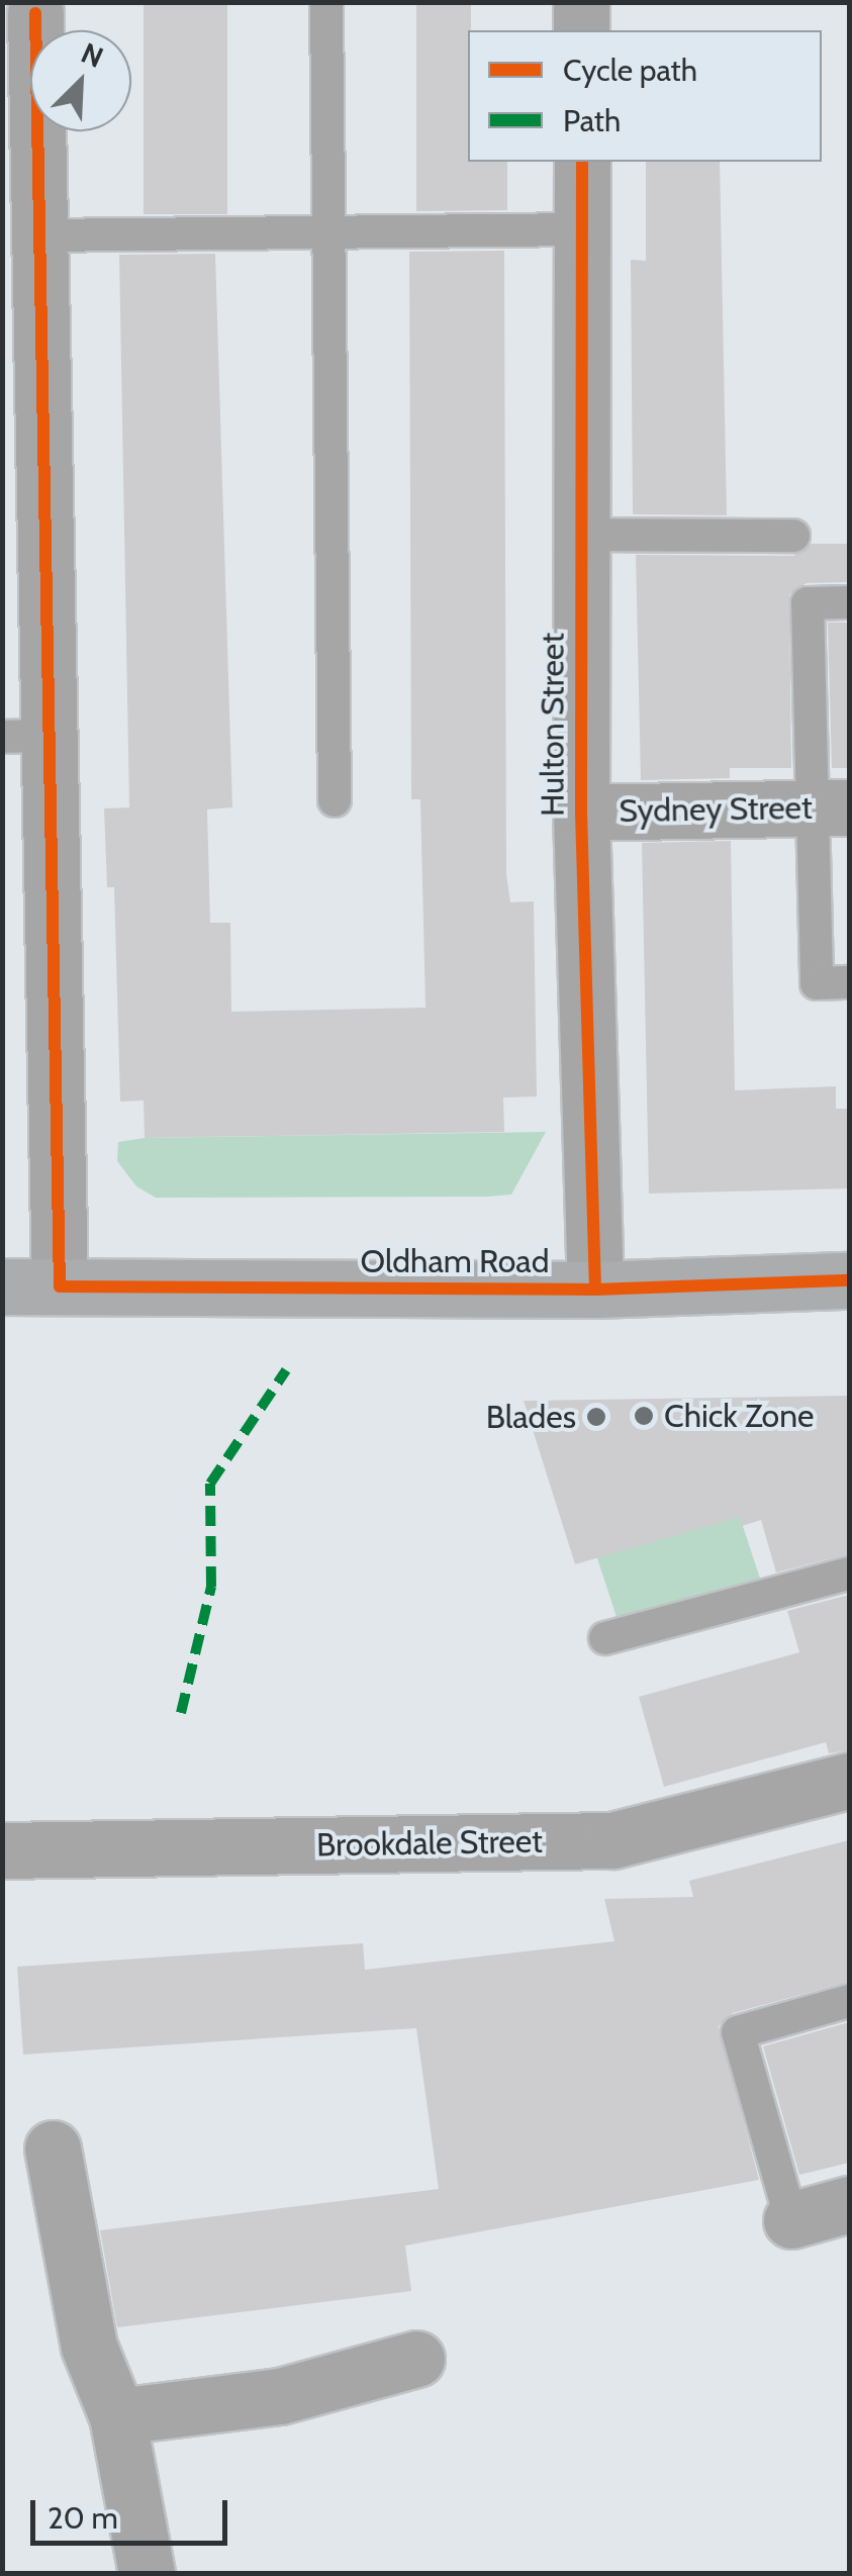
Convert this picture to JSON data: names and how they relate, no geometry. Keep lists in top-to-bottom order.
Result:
{
  "streets": {
    "highway": ["Oldham Road"],
    "street": ["Hulton Street", "Sydney Street", "Brookdale Street"]
  },
  "crossings": [
    ["Hulton Street", "Sydney Street"],
    ["Hulton Street", "Oldham Road"]
  ],
  "places": ["Chick Zone", "Blades"],
  "legend": ["Cycle path", "Path"],
  "scale_bar": "20 m",
  "north": "top right"
}
